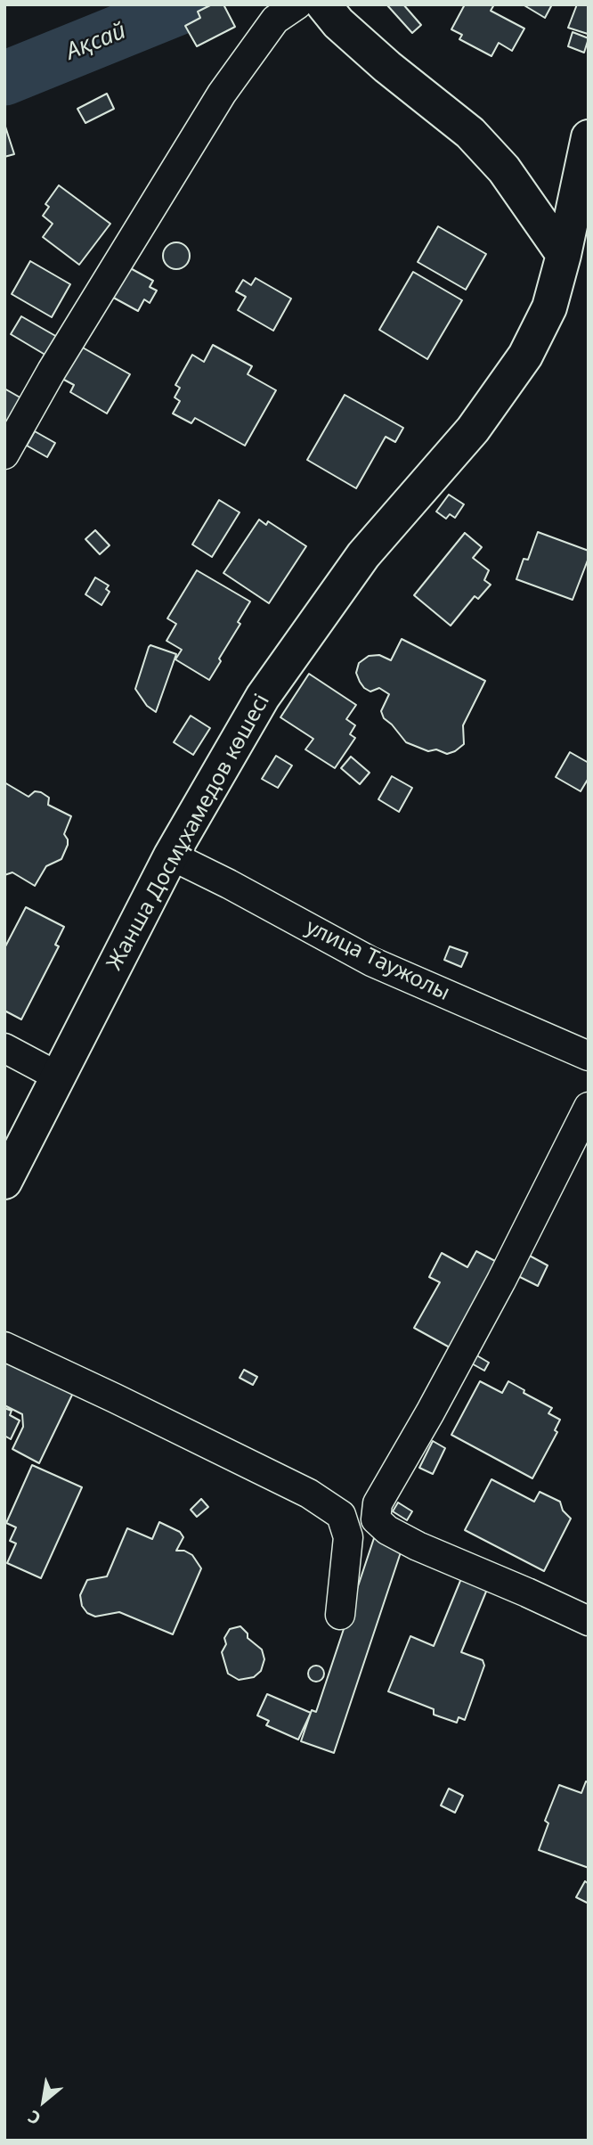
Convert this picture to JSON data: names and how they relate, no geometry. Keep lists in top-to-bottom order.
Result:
{
  "streets": {
    "street": ["Жанша Досмұхамедов көшесі", "улица Таужолы"]
  },
  "crossings": [
    ["Жанша Досмұхамедов көшесі", "улица Таужолы"]
  ],
  "water": ["Ақсай"],
  "north": "bottom left"
}
